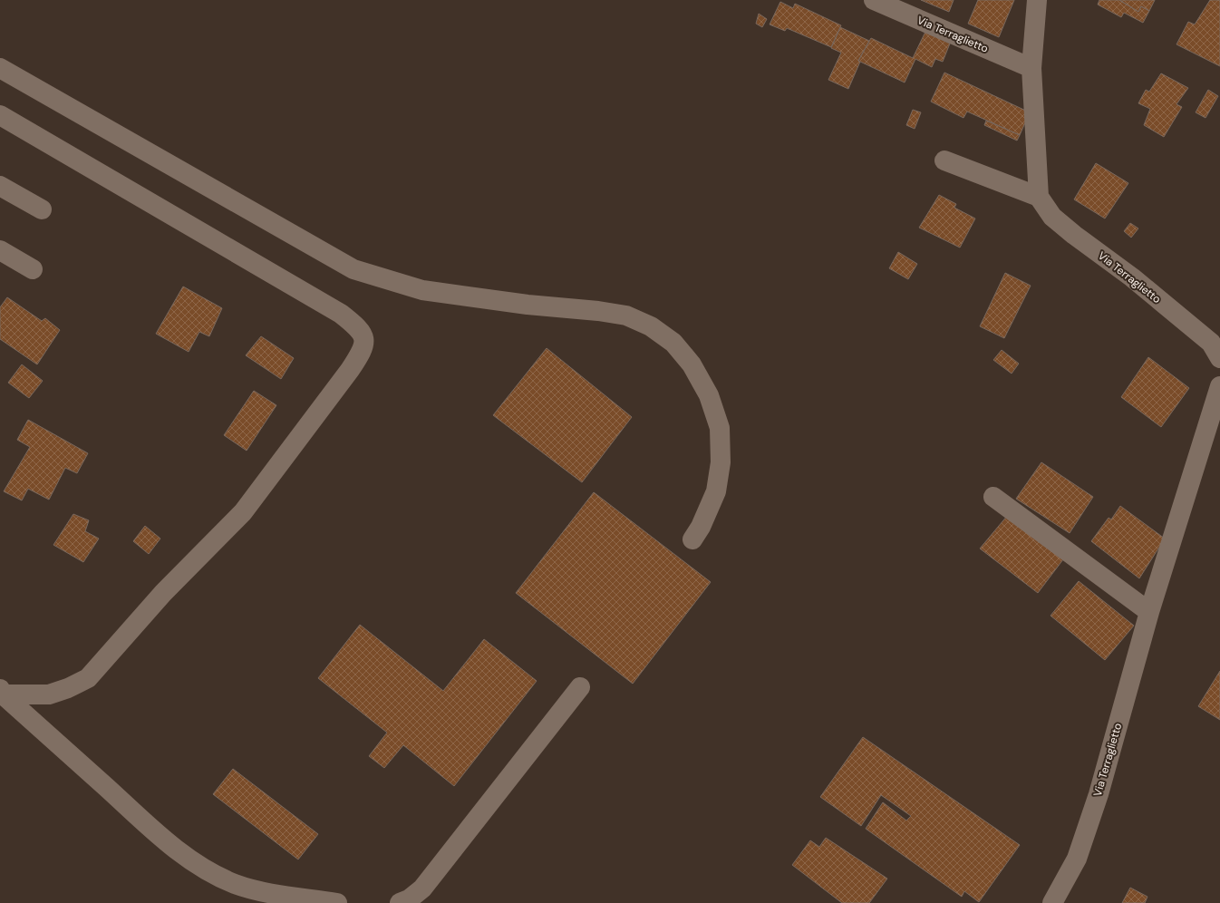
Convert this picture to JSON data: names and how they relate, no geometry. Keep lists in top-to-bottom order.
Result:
{
  "streets": {
    "street": ["Via Terraglietto"]
  }
}
